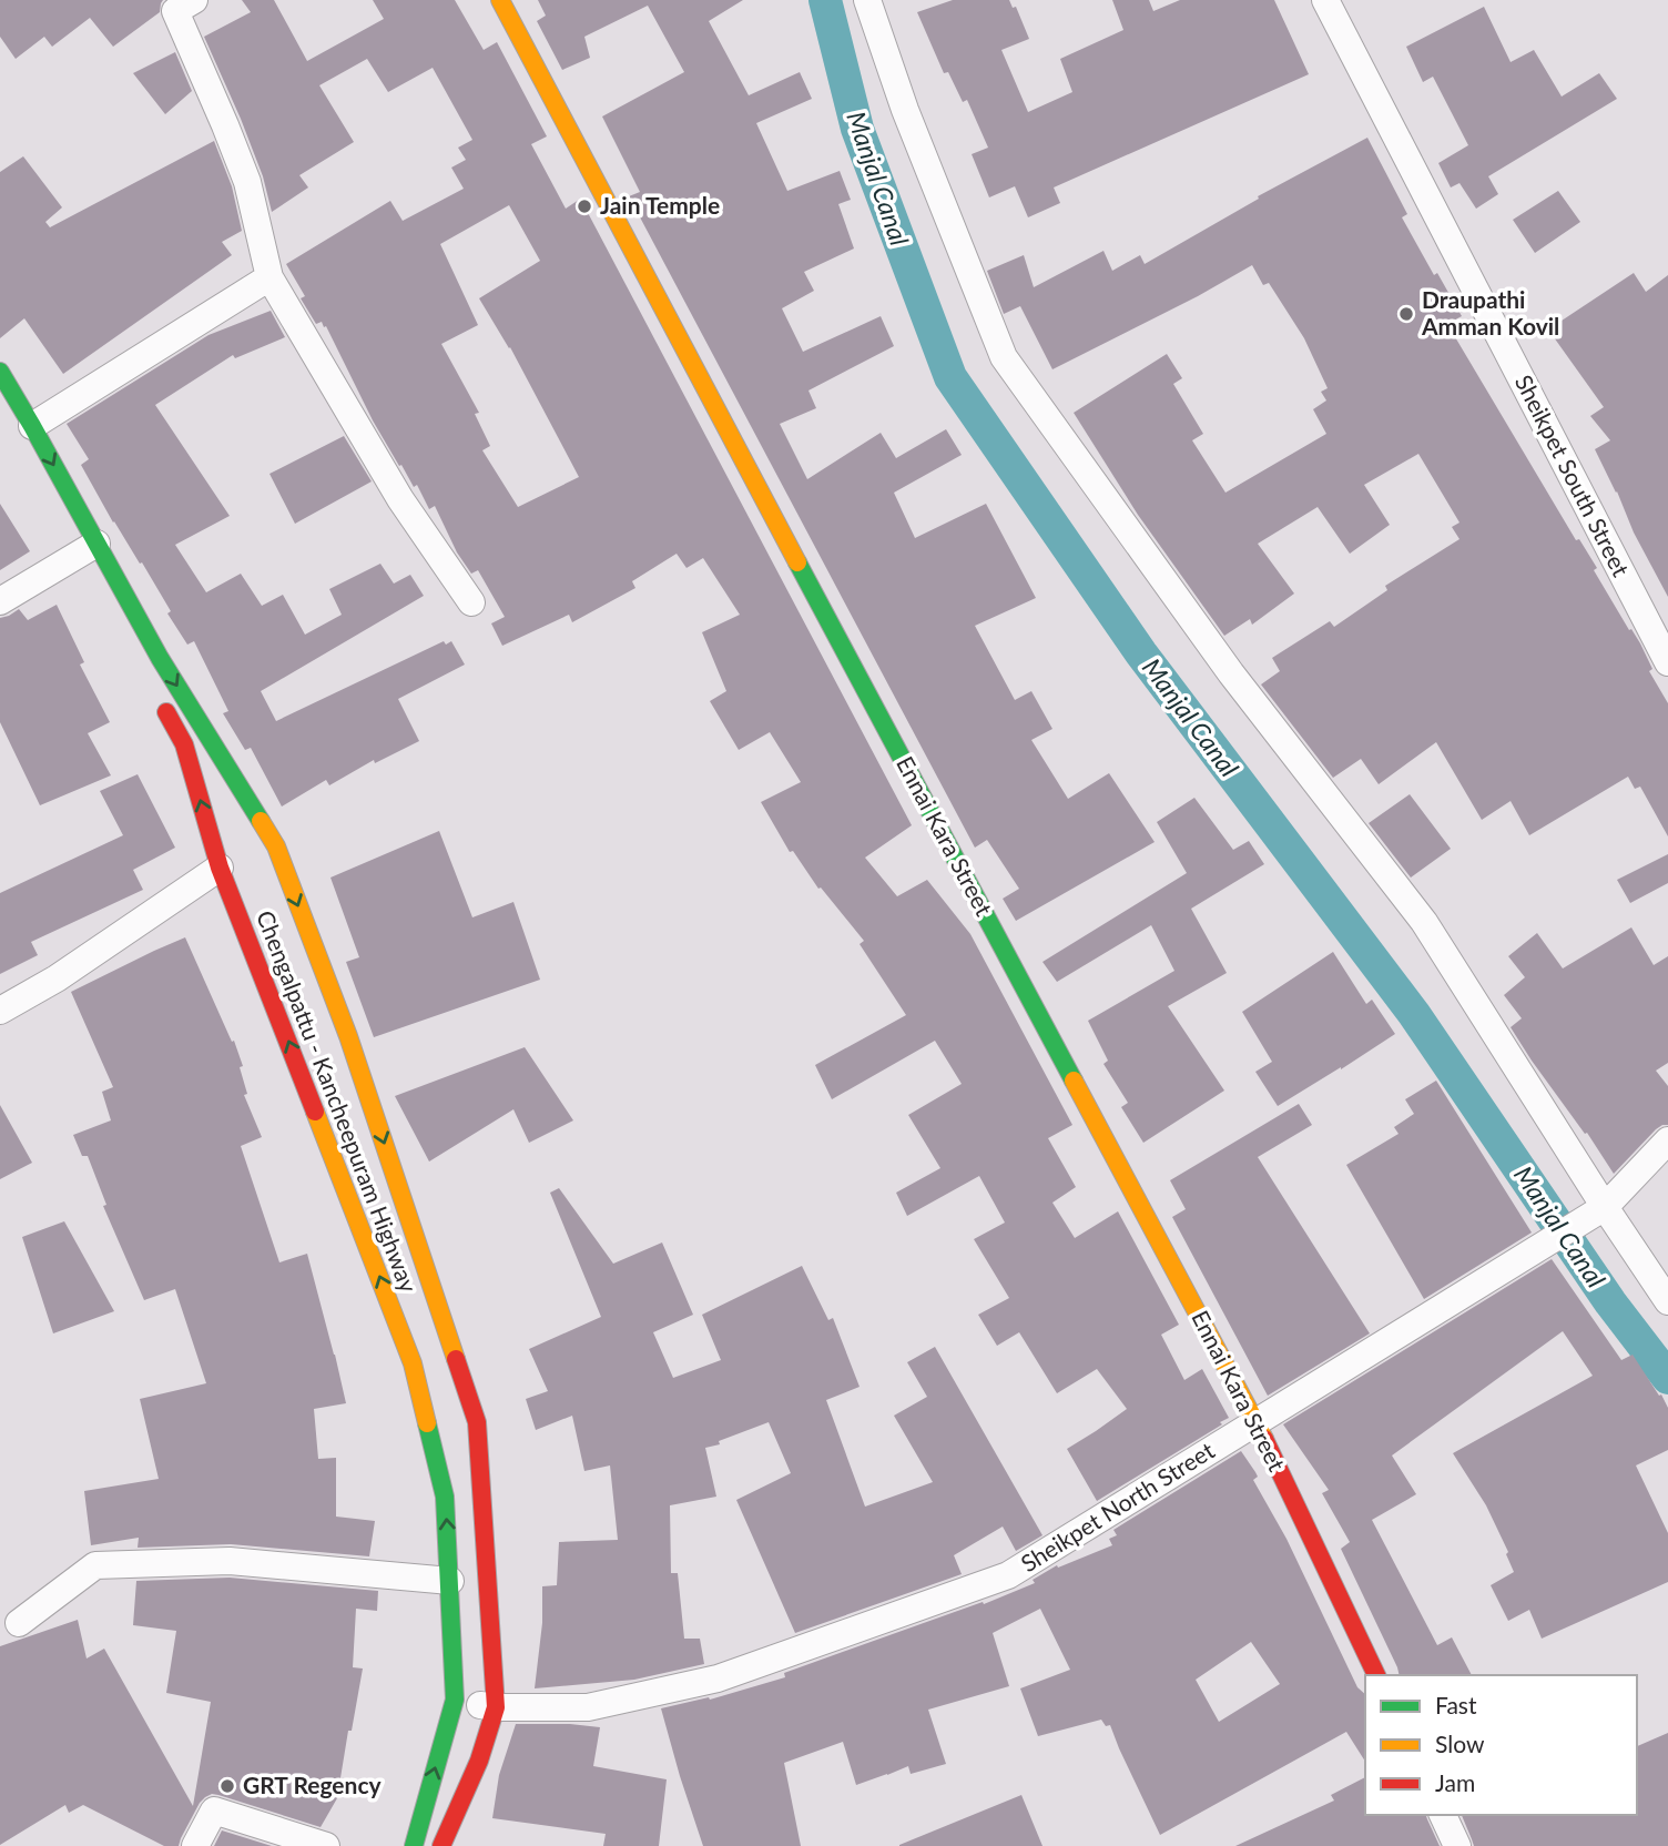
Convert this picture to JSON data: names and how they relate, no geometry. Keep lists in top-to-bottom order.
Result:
{
  "streets": {
    "main road": ["Ennai Kara Street", "Chengalpattu - Kancheepuram Highway"],
    "street": ["Sheikpet South Street", "Sheikpet North Street"]
  },
  "crossings": [
    ["Ennai Kara Street", "Sheikpet North Street"],
    ["Chengalpattu - Kancheepuram Highway", "Sheikpet North Street"]
  ],
  "water": ["Manjal Canal"],
  "places": ["Jain Temple", "Draupathi Amman Kovil", "GRT Regency"],
  "legend": ["Fast", "Slow", "Jam"]
}
